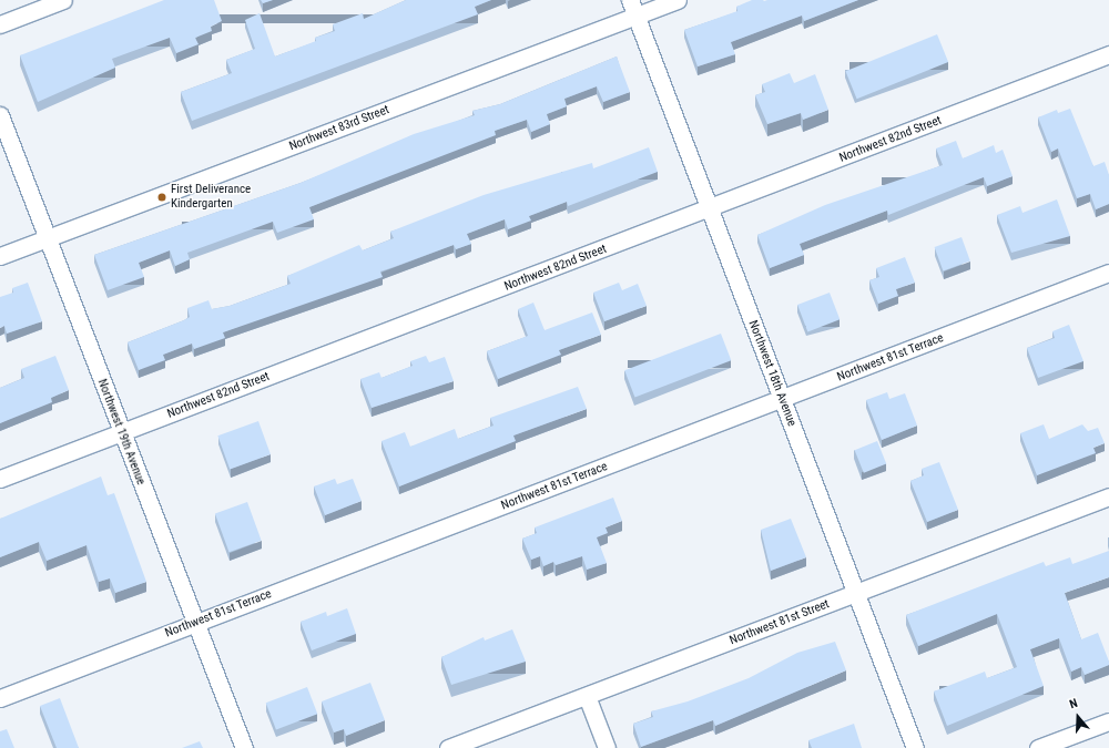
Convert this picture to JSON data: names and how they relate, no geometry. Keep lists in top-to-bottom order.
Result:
{
  "streets": {
    "street": [
      "Northwest 83rd Street",
      "Northwest 82nd Street",
      "Northwest 81st Terrace",
      "Northwest 18th Avenue",
      "Northwest 19th Avenue",
      "Northwest 81st Street"
    ]
  },
  "crossings": [
    ["Northwest 83rd Street", "Northwest 18th Avenue"],
    ["Northwest 83rd Street", "Northwest 19th Avenue"],
    ["Northwest 82nd Street", "Northwest 18th Avenue"],
    ["Northwest 82nd Street", "Northwest 19th Avenue"],
    ["Northwest 81st Terrace", "Northwest 18th Avenue"],
    ["Northwest 81st Terrace", "Northwest 19th Avenue"],
    ["Northwest 18th Avenue", "Northwest 81st Street"]
  ],
  "places": ["First Deliverance Kindergarten"],
  "north": "top"
}
